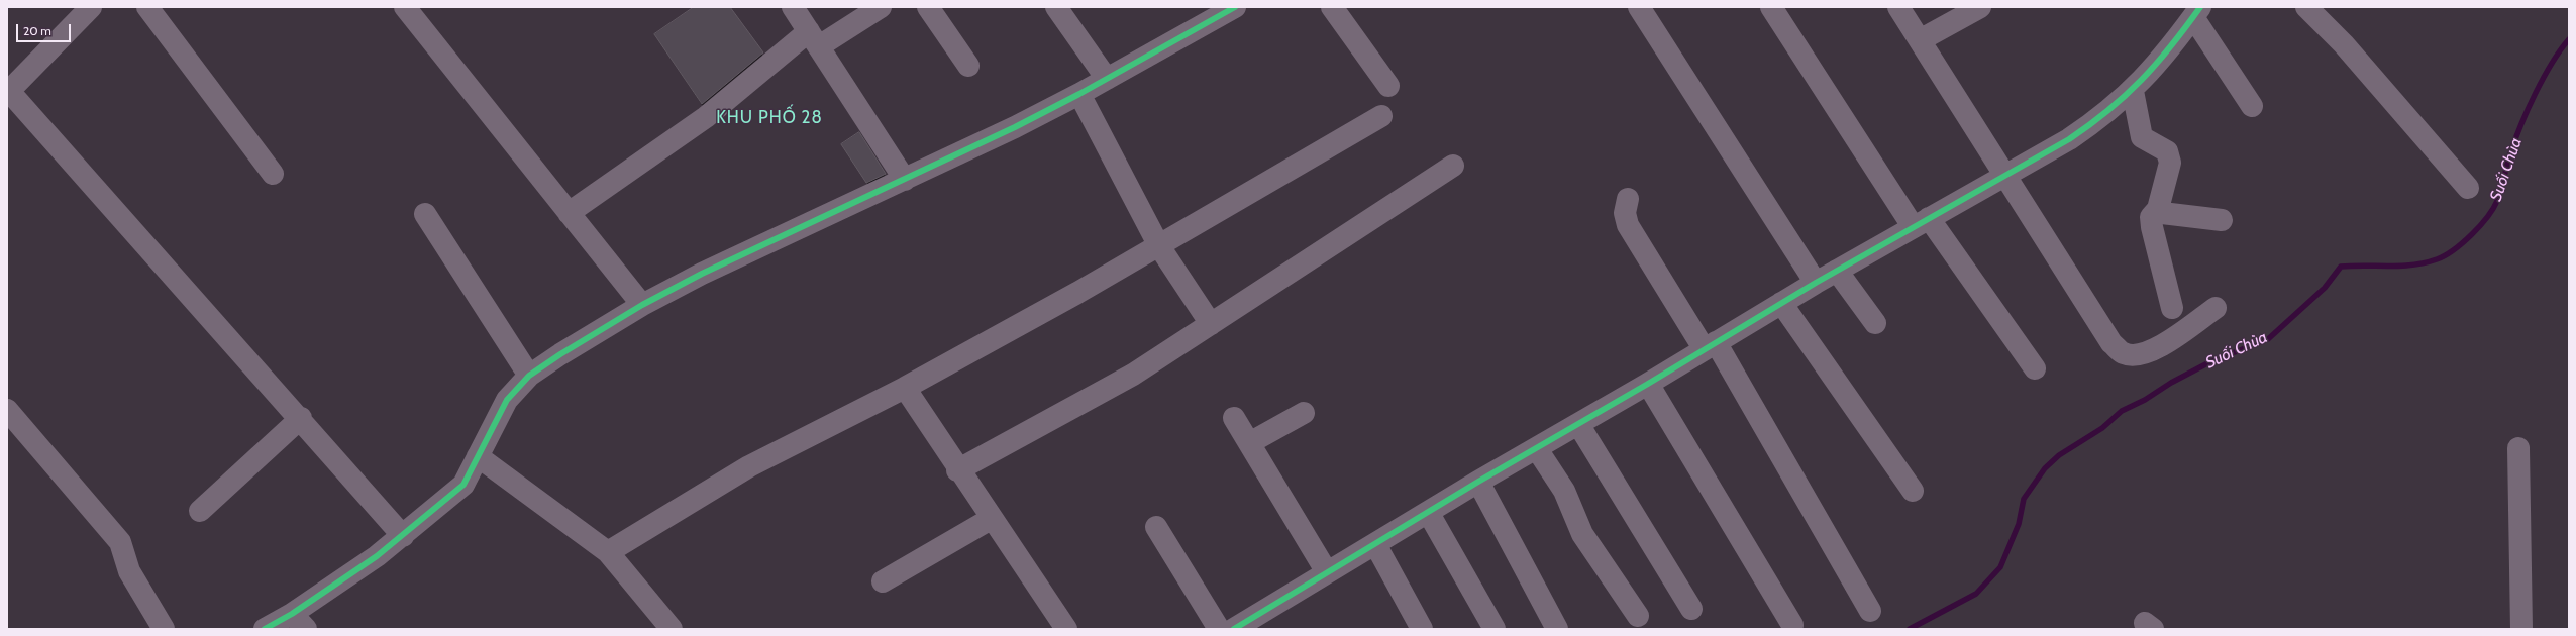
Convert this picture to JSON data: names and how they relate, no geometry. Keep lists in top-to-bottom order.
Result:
{
  "districts": ["KHU PHỐ 28"],
  "water": ["Suối Chùa"],
  "scale_bar": "20 m"
}
